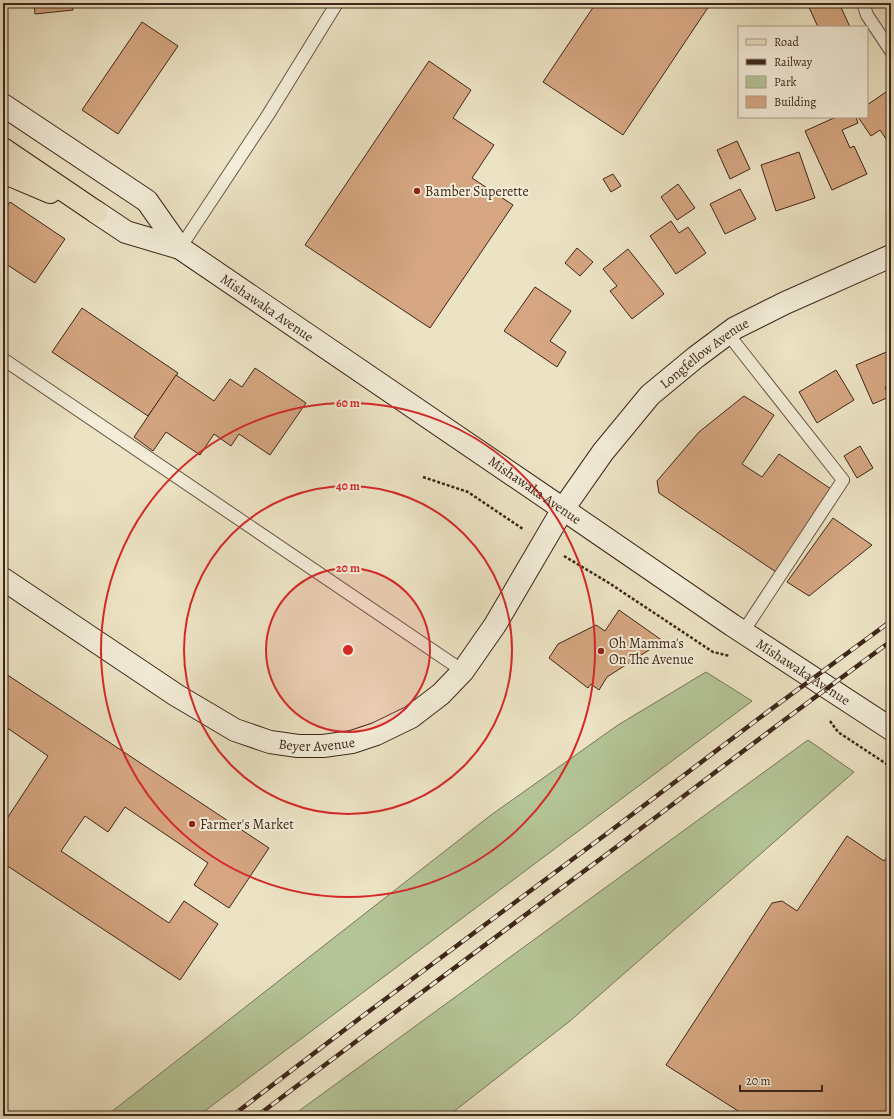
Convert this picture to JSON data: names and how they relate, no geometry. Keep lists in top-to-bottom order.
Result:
{
  "streets": {
    "main road": ["Mishawaka Avenue", "Longfellow Avenue", "Beyer Avenue"]
  },
  "crossings": [
    ["Mishawaka Avenue", "Longfellow Avenue"],
    ["Mishawaka Avenue", "Beyer Avenue"],
    ["Longfellow Avenue", "Beyer Avenue"]
  ],
  "places": ["Bamber Superette", "Oh Mamma's On The Avenue", "Farmer's Market"],
  "legend": [
    "Road",
    "Railway",
    "Park",
    "Building"
  ],
  "scale_bar": "20 m",
  "rings": ["60 m", "40 m", "20 m"]
}
